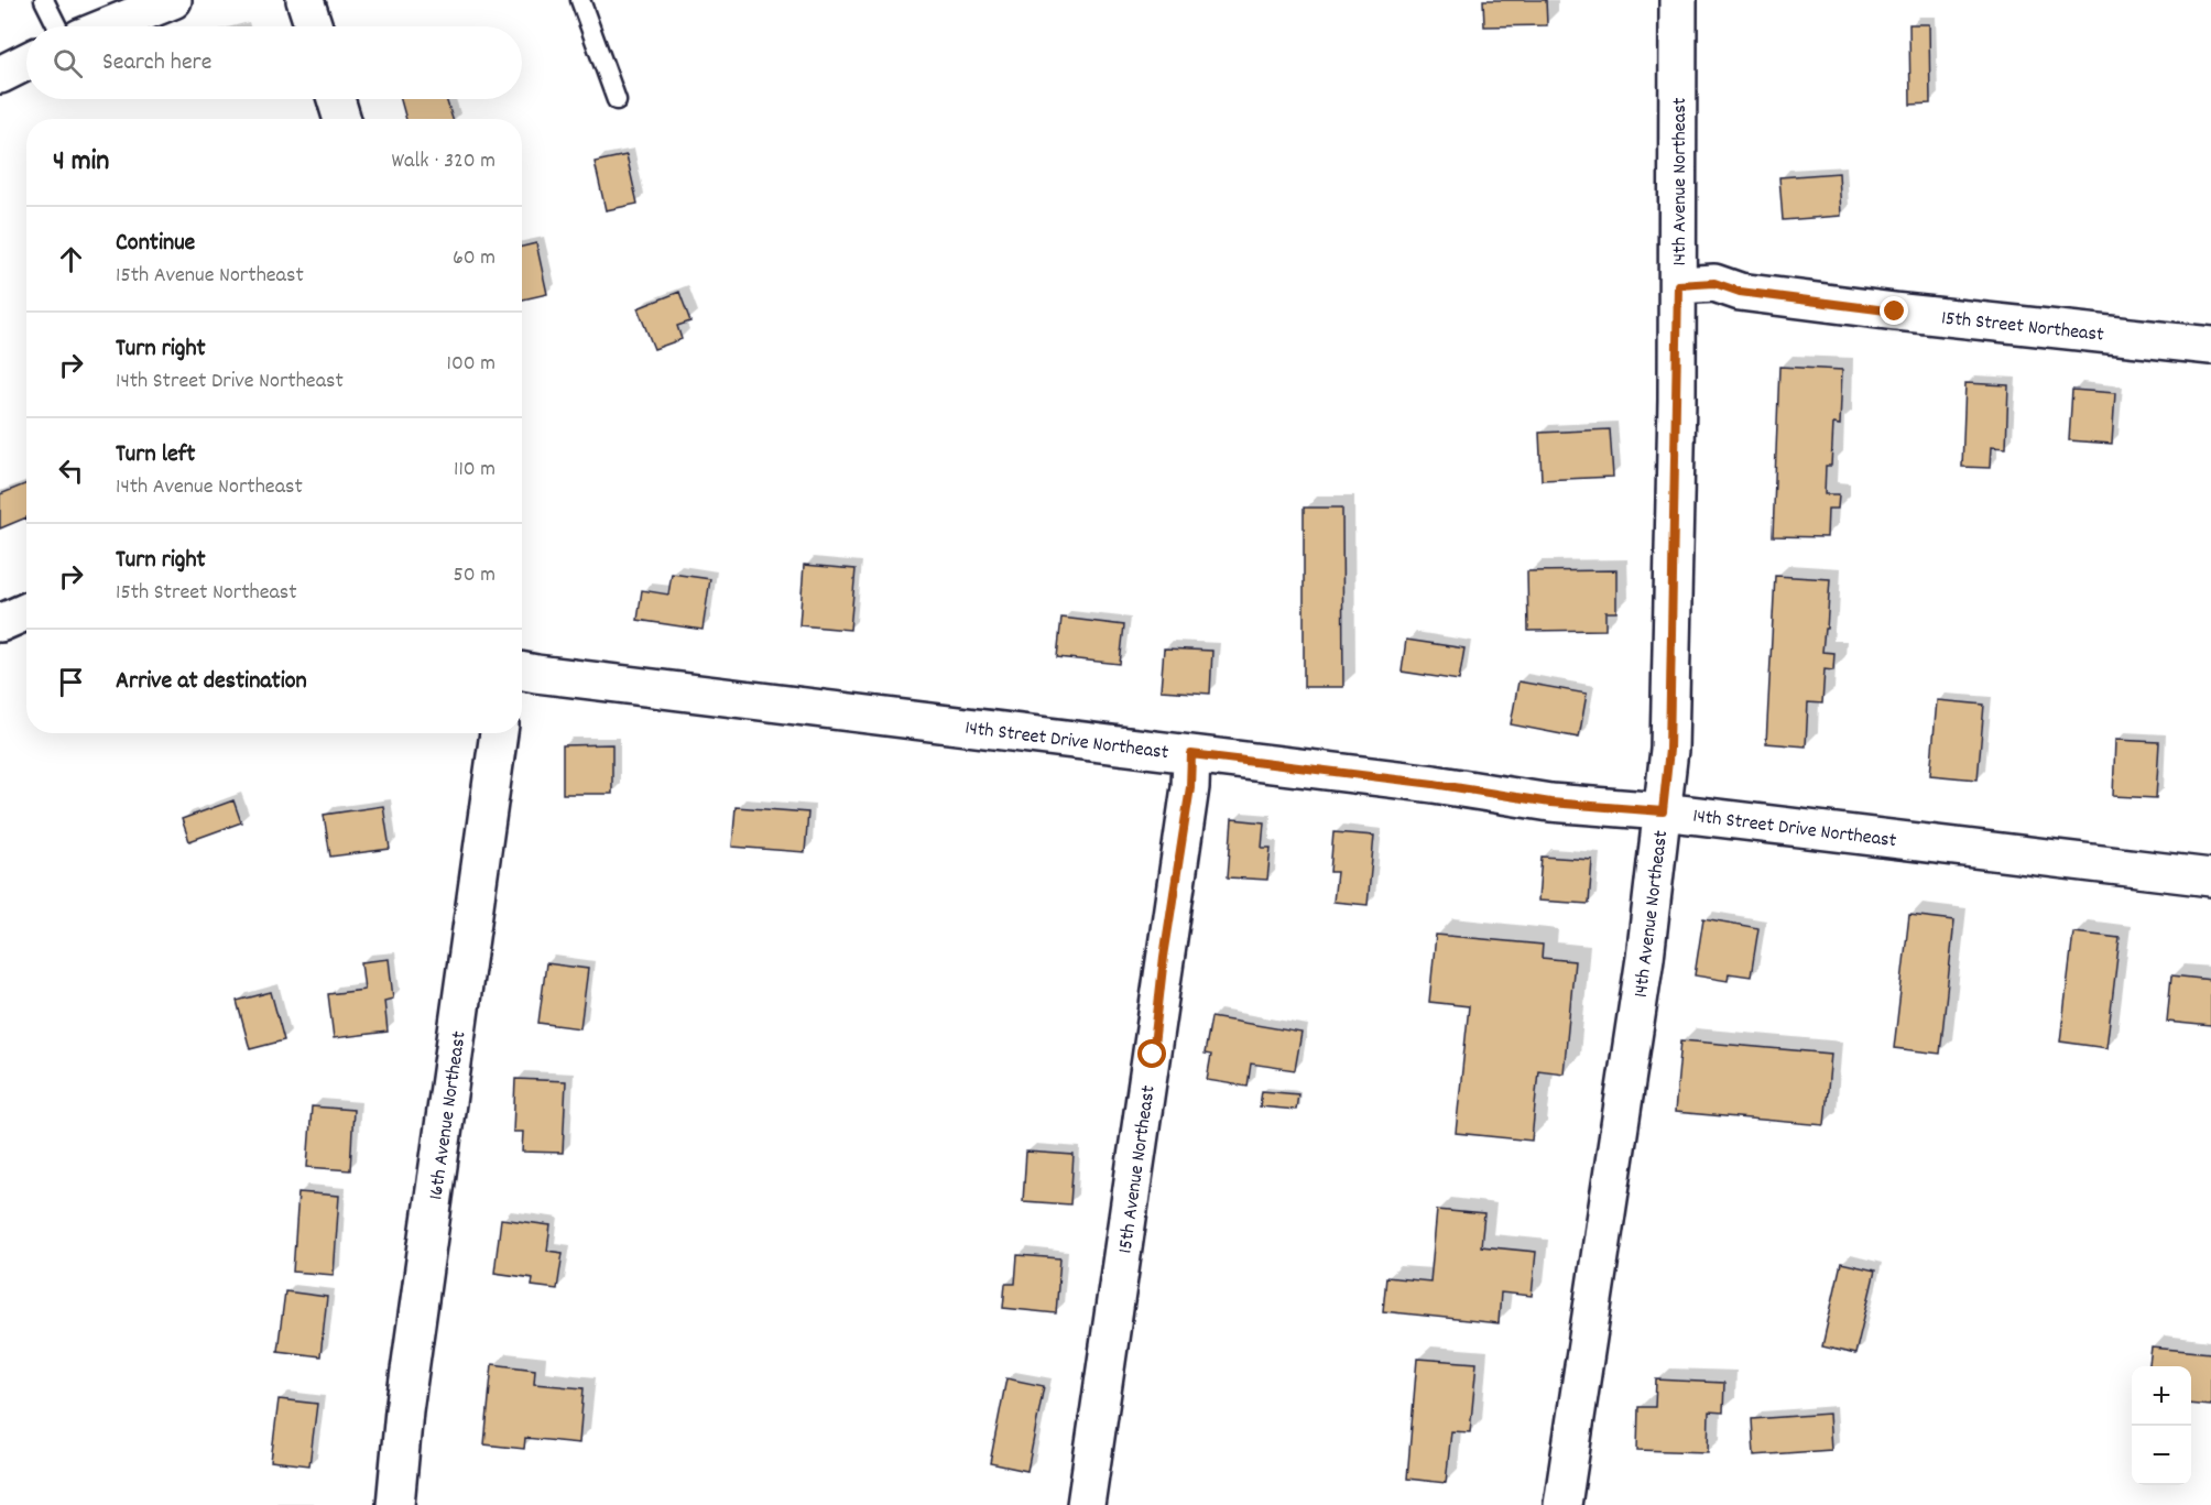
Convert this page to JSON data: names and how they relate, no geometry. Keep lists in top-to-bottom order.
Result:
{
  "streets": {
    "street": [
      "14th Avenue Northeast",
      "15th Street Northeast",
      "14th Street Drive Northeast",
      "16th Avenue Northeast",
      "15th Avenue Northeast"
    ]
  },
  "crossings": [
    ["14th Avenue Northeast", "15th Street Northeast"],
    ["14th Avenue Northeast", "14th Street Drive Northeast"],
    ["14th Street Drive Northeast", "15th Avenue Northeast"]
  ],
  "page": {
    "search": "Search here",
    "heading": ["4 min", "Walk · 320 m"],
    "list": [
      ["Continue", "15th Avenue Northeast", "60 m"],
      ["Turn right", "14th Street Drive Northeast", "100 m"],
      ["Turn left", "14th Avenue Northeast", "110 m"],
      ["Turn right", "15th Street Northeast", "50 m"],
      "Arrive at destination"
    ],
    "map_buttons": ["+", "−"]
  }
}
